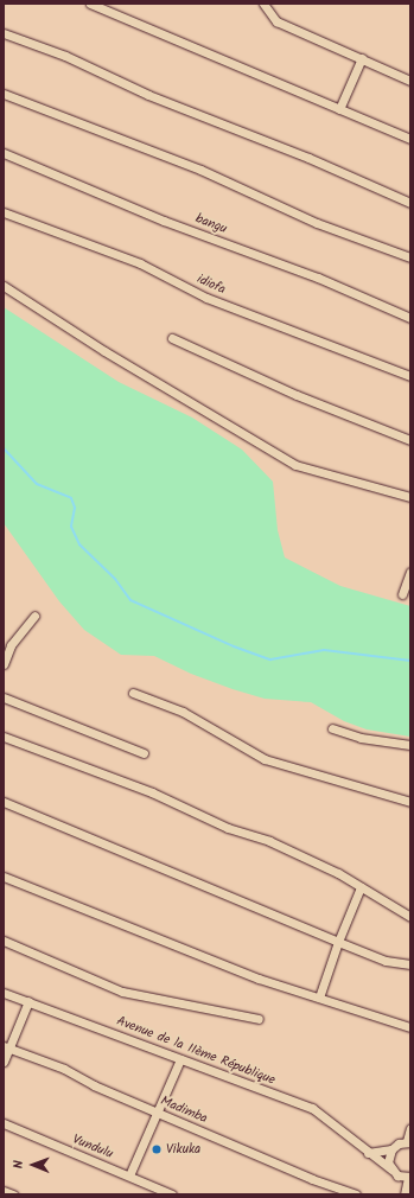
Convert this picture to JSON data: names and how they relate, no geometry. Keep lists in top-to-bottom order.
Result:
{
  "streets": {
    "street": [
      "bangu",
      "idiofa",
      "Avenue de la IIème République",
      "Madimba",
      "Vundulu"
    ]
  },
  "places": ["Vikuka"],
  "north": "left"
}
